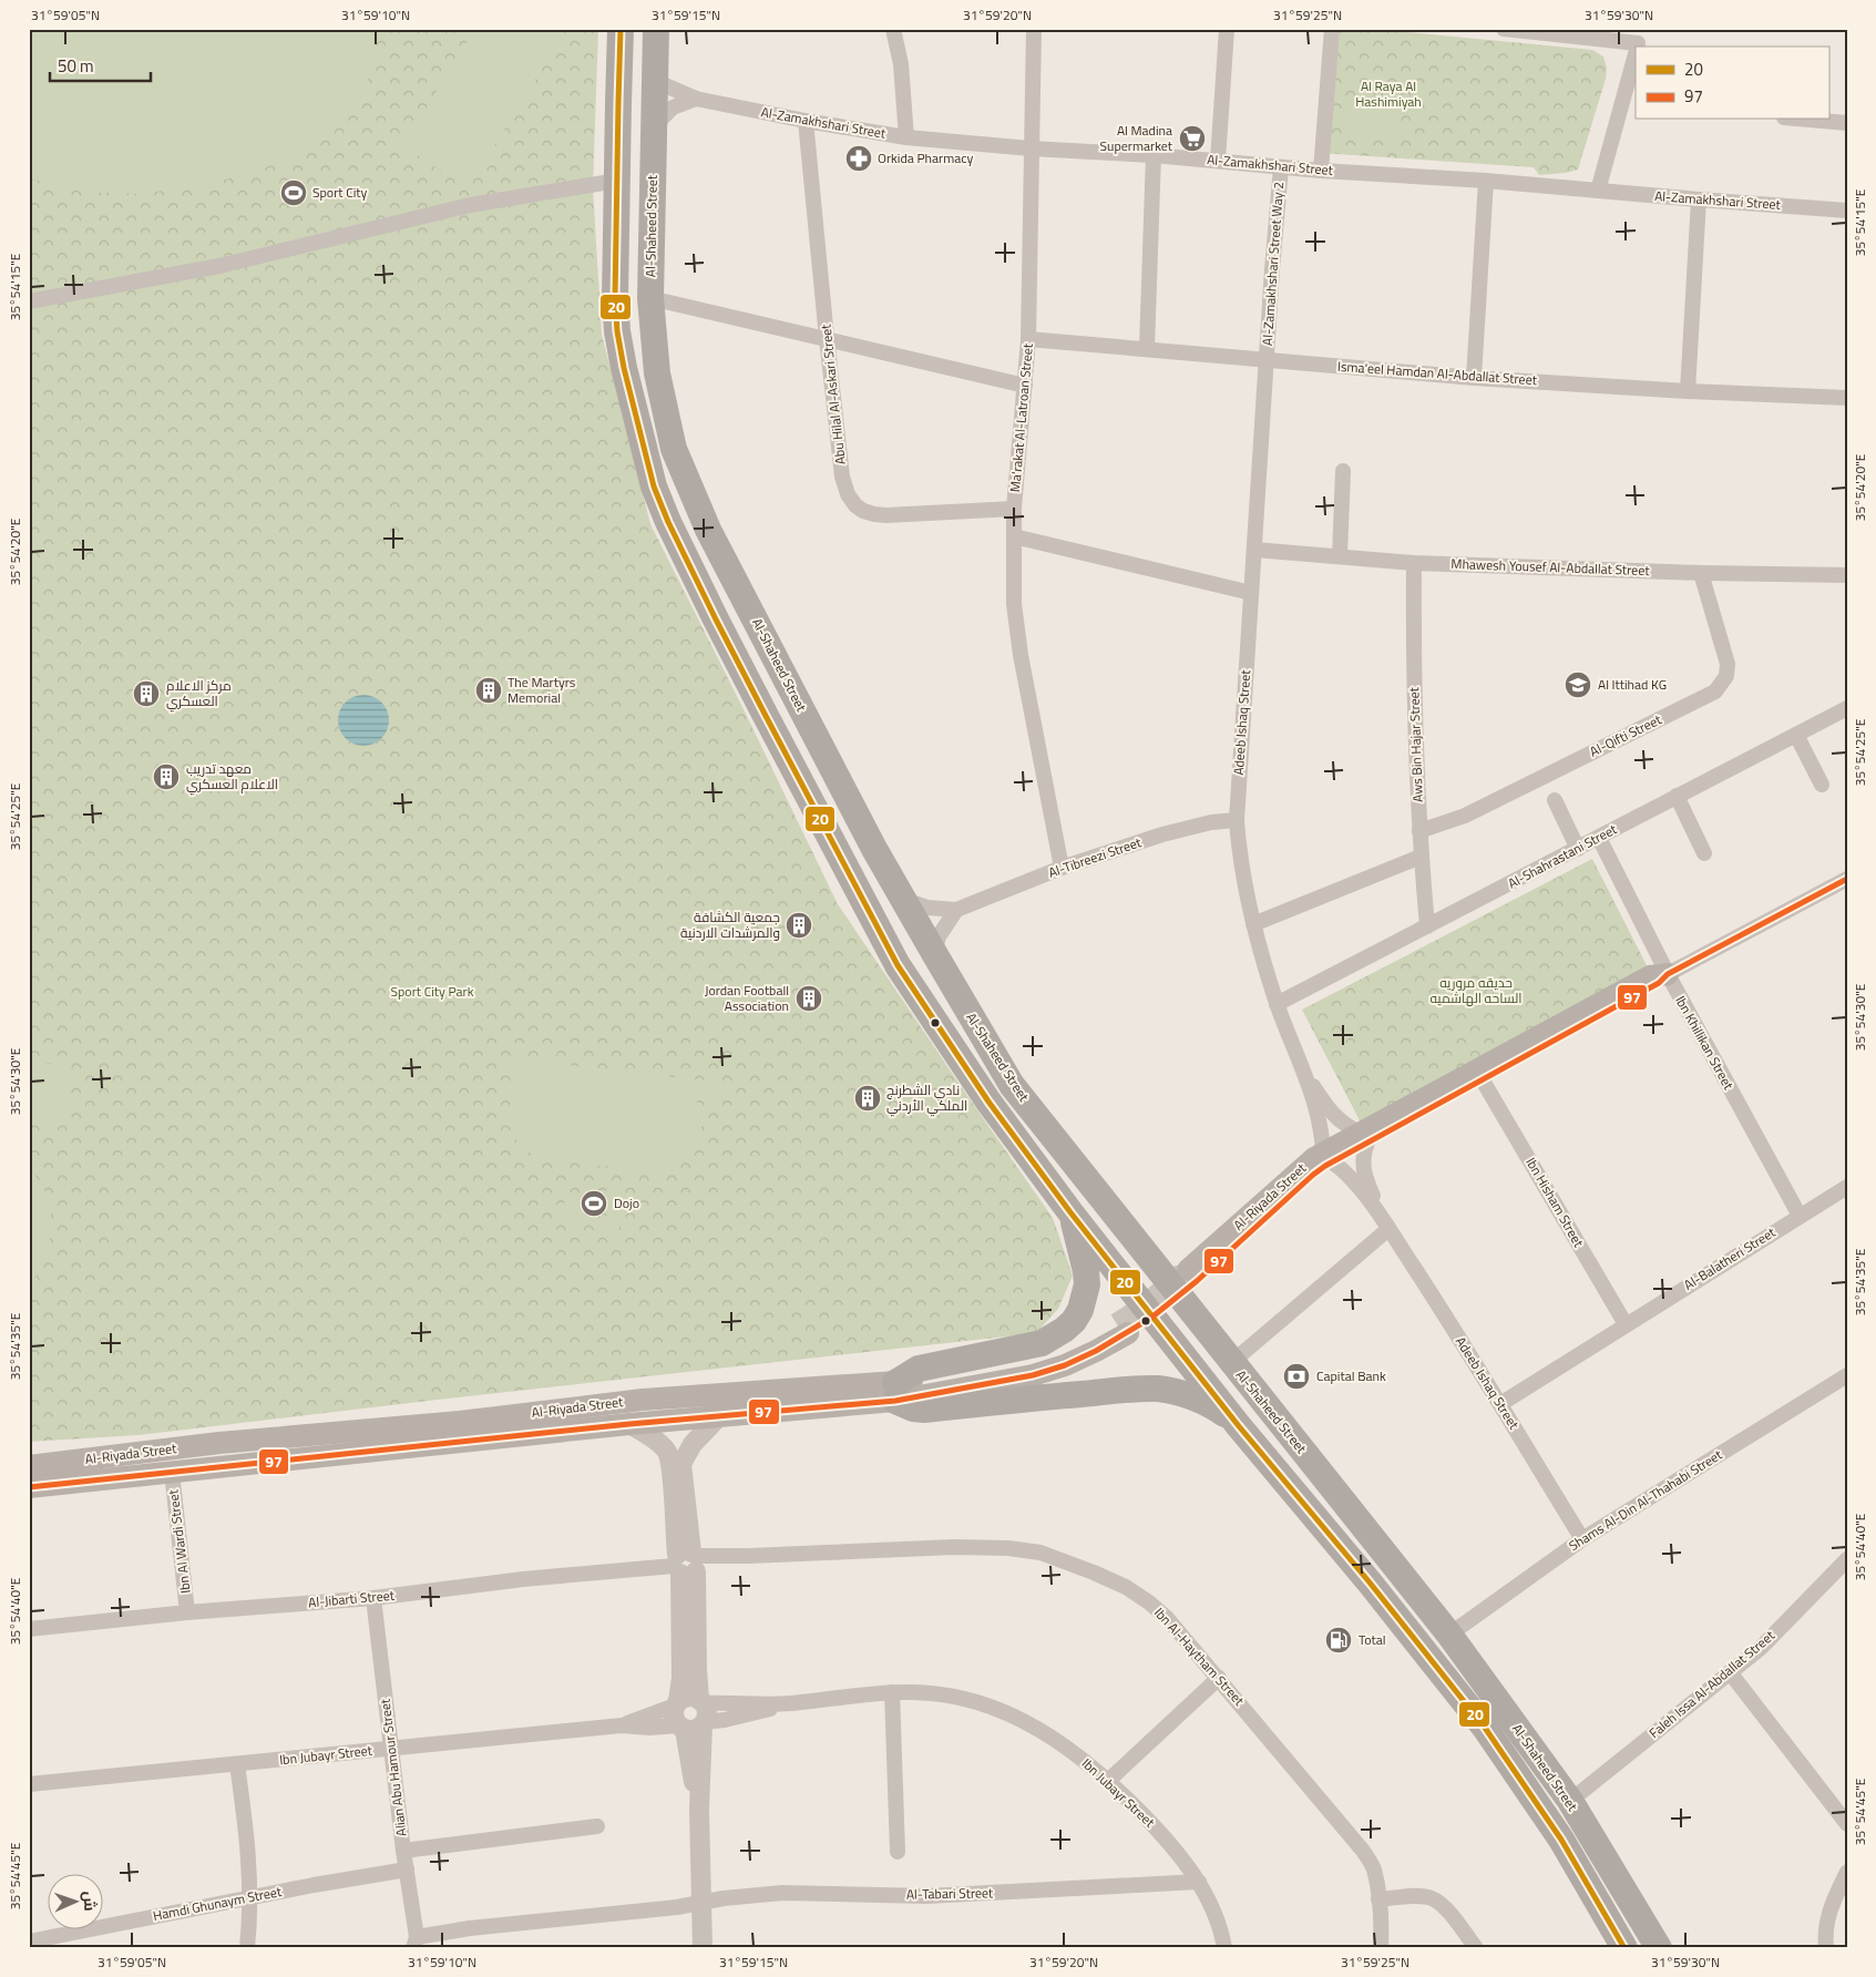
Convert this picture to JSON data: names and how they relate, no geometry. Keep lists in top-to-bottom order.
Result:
{
  "streets": {
    "highway": ["Al-Shaheed Street"],
    "main road": ["Al-Riyada Street"],
    "street": [
      "Al-Zamakhshari Street",
      "Al-Zamakhshari Street Way 2",
      "Isma'eel Hamdan Al-Abdallat Street",
      "Abu Hilal Al-Askari Street",
      "Ma'rakat Al-Latroan Street",
      "Mhawesh Yousef Al-Abdallat Street",
      "Adeeb Ishaq Street",
      "Al-Qifti Street",
      "Aws Bin Hajar Street",
      "Al-Shahrastani Street",
      "Al-Tibreezi Street",
      "Ibn Khillikan Street",
      "Ibn Hisham Street",
      "Al-Balatheri Street",
      "Shams Al-Din Al-Thahabi Street",
      "Ibn Al Wardi Street",
      "Al-Jibarti Street",
      "Ibn Al-Haytham Street",
      "Faleh Issa Al-Abdallat Street",
      "Ibn Jubayr Street",
      "Alian Abu Hamour Street",
      "Al-Tabari Street",
      "Hamdi Ghunaym Street"
    ]
  },
  "crossings": [
    ["Al-Zamakhshari Street", "Al-Shaheed Street"],
    ["Al-Zamakhshari Street", "Al-Zamakhshari Street Way 2"],
    ["Al-Zamakhshari Street", "Abu Hilal Al-Askari Street"],
    ["Al-Zamakhshari Street", "Ma'rakat Al-Latroan Street"],
    ["Al-Shaheed Street", "Al-Tibreezi Street"],
    ["Al-Shaheed Street", "Shams Al-Din Al-Thahabi Street"],
    ["Al-Shaheed Street", "Faleh Issa Al-Abdallat Street"],
    ["Al-Zamakhshari Street Way 2", "Isma'eel Hamdan Al-Abdallat Street"],
    ["Al-Zamakhshari Street Way 2", "Adeeb Ishaq Street"],
    ["Isma'eel Hamdan Al-Abdallat Street", "Ma'rakat Al-Latroan Street"],
    ["Isma'eel Hamdan Al-Abdallat Street", "Adeeb Ishaq Street"],
    ["Abu Hilal Al-Askari Street", "Ma'rakat Al-Latroan Street"],
    ["Ma'rakat Al-Latroan Street", "Al-Tibreezi Street"],
    ["Mhawesh Yousef Al-Abdallat Street", "Adeeb Ishaq Street"],
    ["Mhawesh Yousef Al-Abdallat Street", "Al-Qifti Street"],
    ["Mhawesh Yousef Al-Abdallat Street", "Aws Bin Hajar Street"],
    ["Adeeb Ishaq Street", "Al-Shahrastani Street"],
    ["Adeeb Ishaq Street", "Al-Tibreezi Street"],
    ["Adeeb Ishaq Street", "Al-Riyada Street"],
    ["Adeeb Ishaq Street", "Al-Balatheri Street"],
    ["Adeeb Ishaq Street", "Shams Al-Din Al-Thahabi Street"],
    ["Al-Qifti Street", "Aws Bin Hajar Street"],
    ["Aws Bin Hajar Street", "Al-Shahrastani Street"],
    ["Al-Shahrastani Street", "Ibn Khillikan Street"],
    ["Ibn Khillikan Street", "Al-Balatheri Street"],
    ["Al-Riyada Street", "Ibn Al Wardi Street"],
    ["Ibn Hisham Street", "Al-Balatheri Street"],
    ["Ibn Al Wardi Street", "Al-Jibarti Street"],
    ["Al-Jibarti Street", "Ibn Al-Haytham Street"],
    ["Al-Jibarti Street", "Alian Abu Hamour Street"],
    ["Ibn Jubayr Street", "Alian Abu Hamour Street"],
    ["Ibn Jubayr Street", "Al-Tabari Street"],
    ["Alian Abu Hamour Street", "Al-Tabari Street"],
    ["Alian Abu Hamour Street", "Hamdi Ghunaym Street"]
  ],
  "parks": ["Al Raya Al Hashimiyah", "حديقه مروريه الساحه الهاشميه", "Sport City Park"],
  "places": {
    "supermarket": ["Al Madina Supermarket"],
    "pharmacy": ["Orkida Pharmacy"],
    "sports": ["Sport City", "Dojo"],
    "school or university": ["Al Ittihad KG"],
    "building": [
      "The Martyrs Memorial",
      "مركز الاعلام العسكري",
      "معهد تدريب الاعلام العسكري",
      "جمعية الكشافة والمرشدات الاردنية",
      "Jordan Football Association",
      "نادي الشطرنج الملكي الأردني"
    ],
    "bank": ["Capital Bank"],
    "fuel station": ["Total"]
  },
  "lines": ["transit line 20", "transit line 97"],
  "legend": ["20", "97"],
  "scale_bar": "50 m",
  "north": "right",
  "coordinates": [
    "31°59'05\"N",
    "31°59'10\"N",
    "31°59'15\"N",
    "31°59'20\"N",
    "31°59'25\"N",
    "31°59'30\"N",
    "35°54'15\"E",
    "35°54'20\"E",
    "35°54'25\"E",
    "35°54'30\"E",
    "35°54'35\"E",
    "35°54'40\"E",
    "35°54'45\"E"
  ]
}
